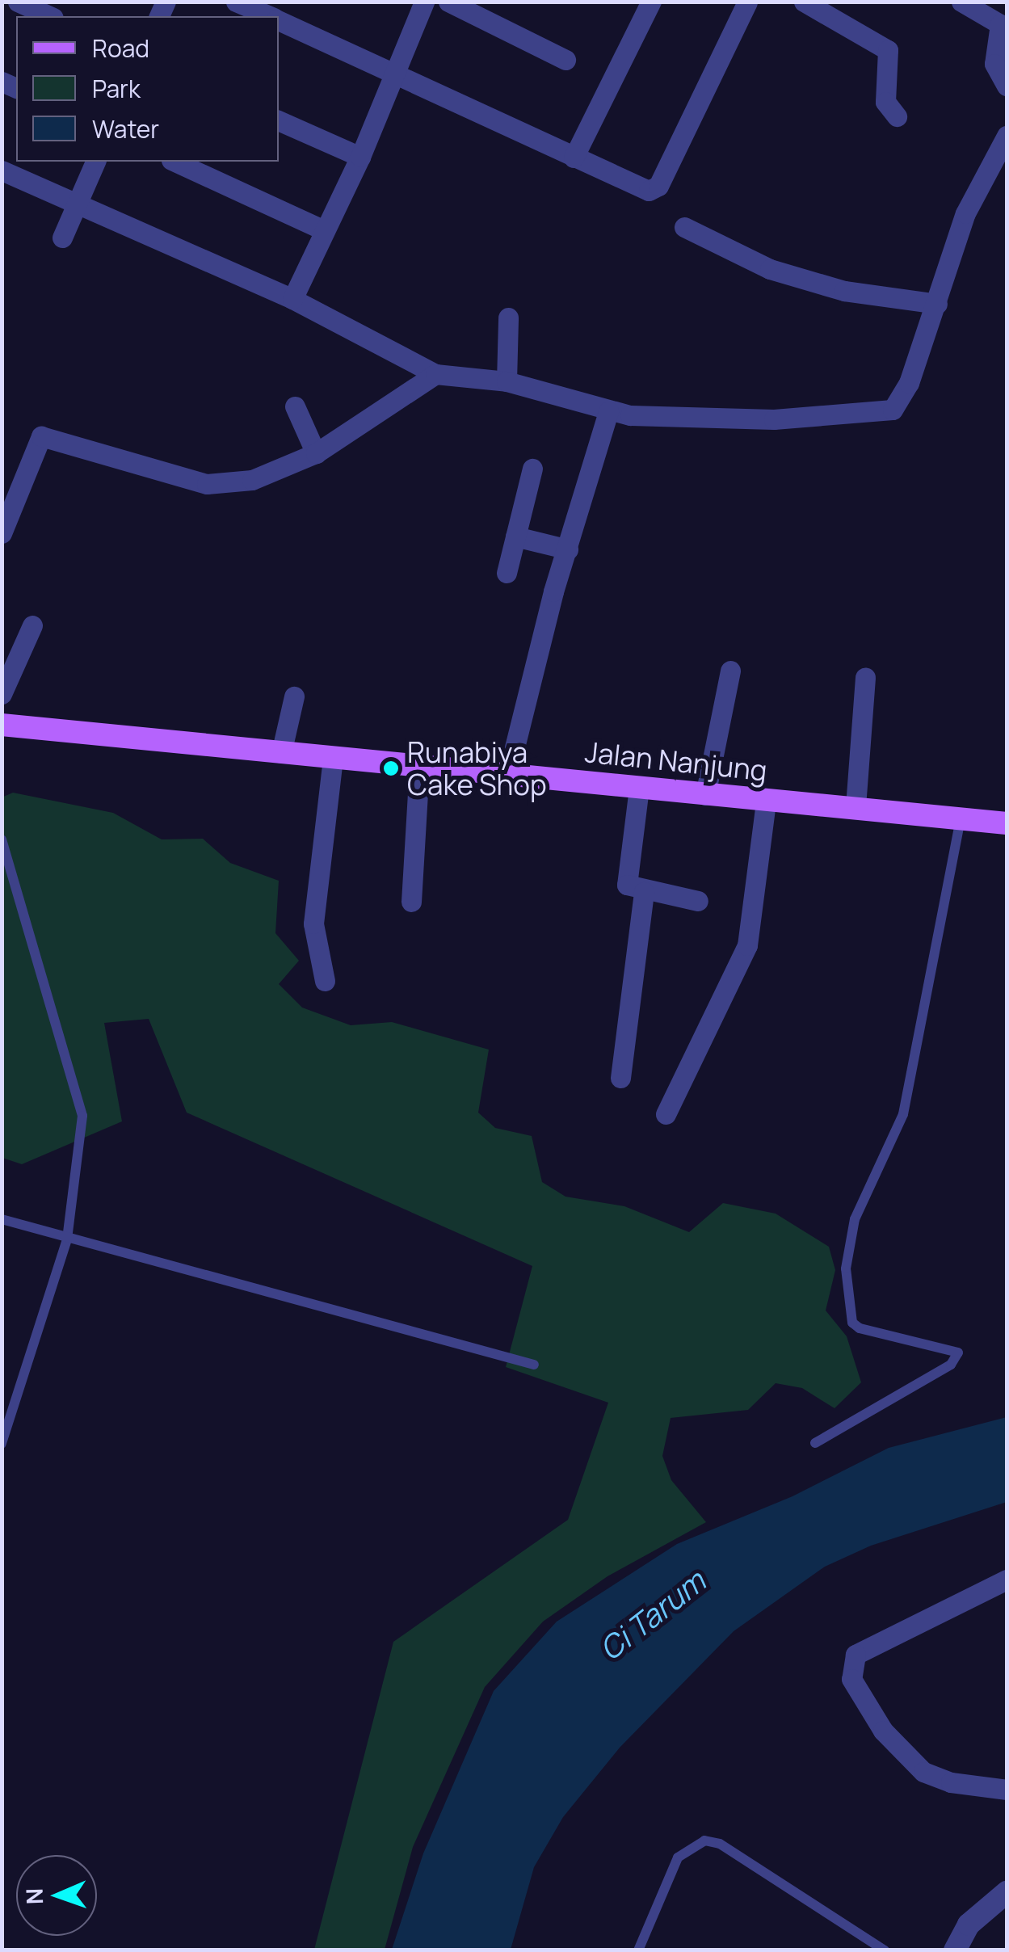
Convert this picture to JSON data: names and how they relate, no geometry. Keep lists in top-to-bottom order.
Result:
{
  "streets": {
    "main road": ["Jalan Nanjung"]
  },
  "water": ["Ci Tarum"],
  "places": ["Runabiya Cake Shop"],
  "legend": ["Road", "Park", "Water"],
  "north": "left"
}
